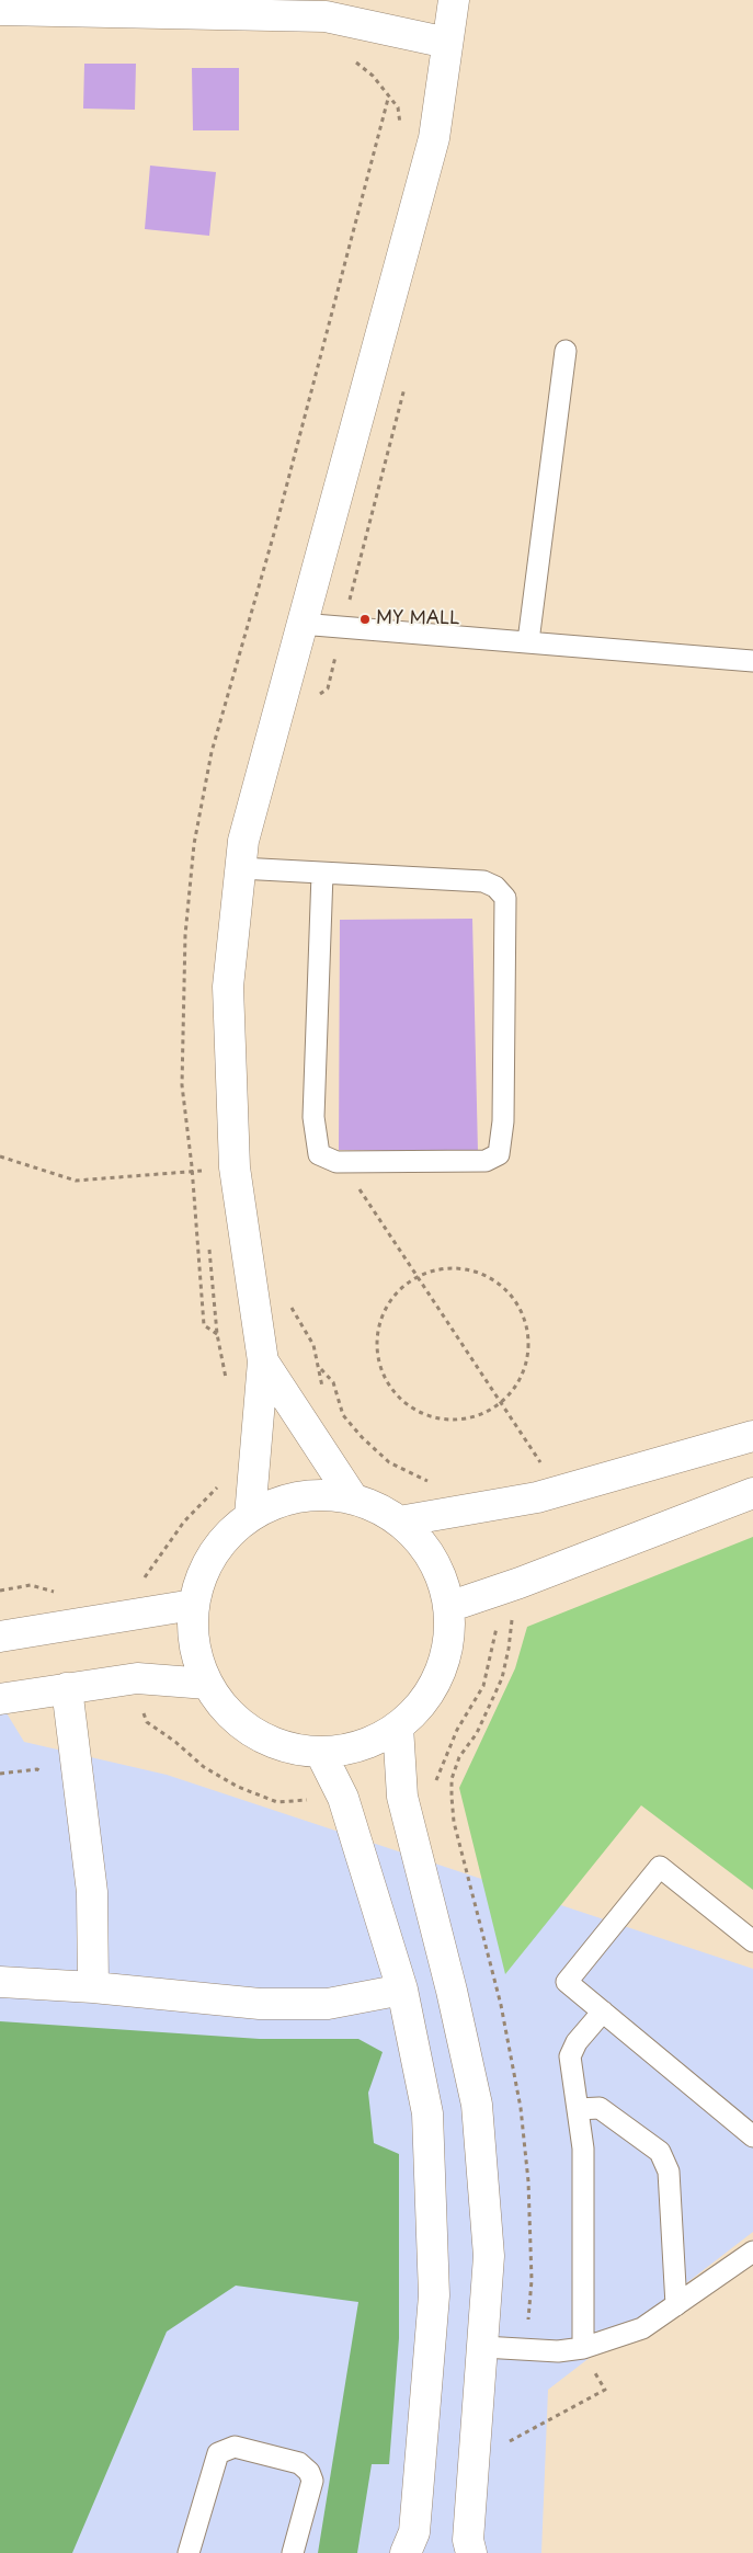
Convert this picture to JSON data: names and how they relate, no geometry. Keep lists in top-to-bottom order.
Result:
{
  "places": ["MY MALL"]
}
